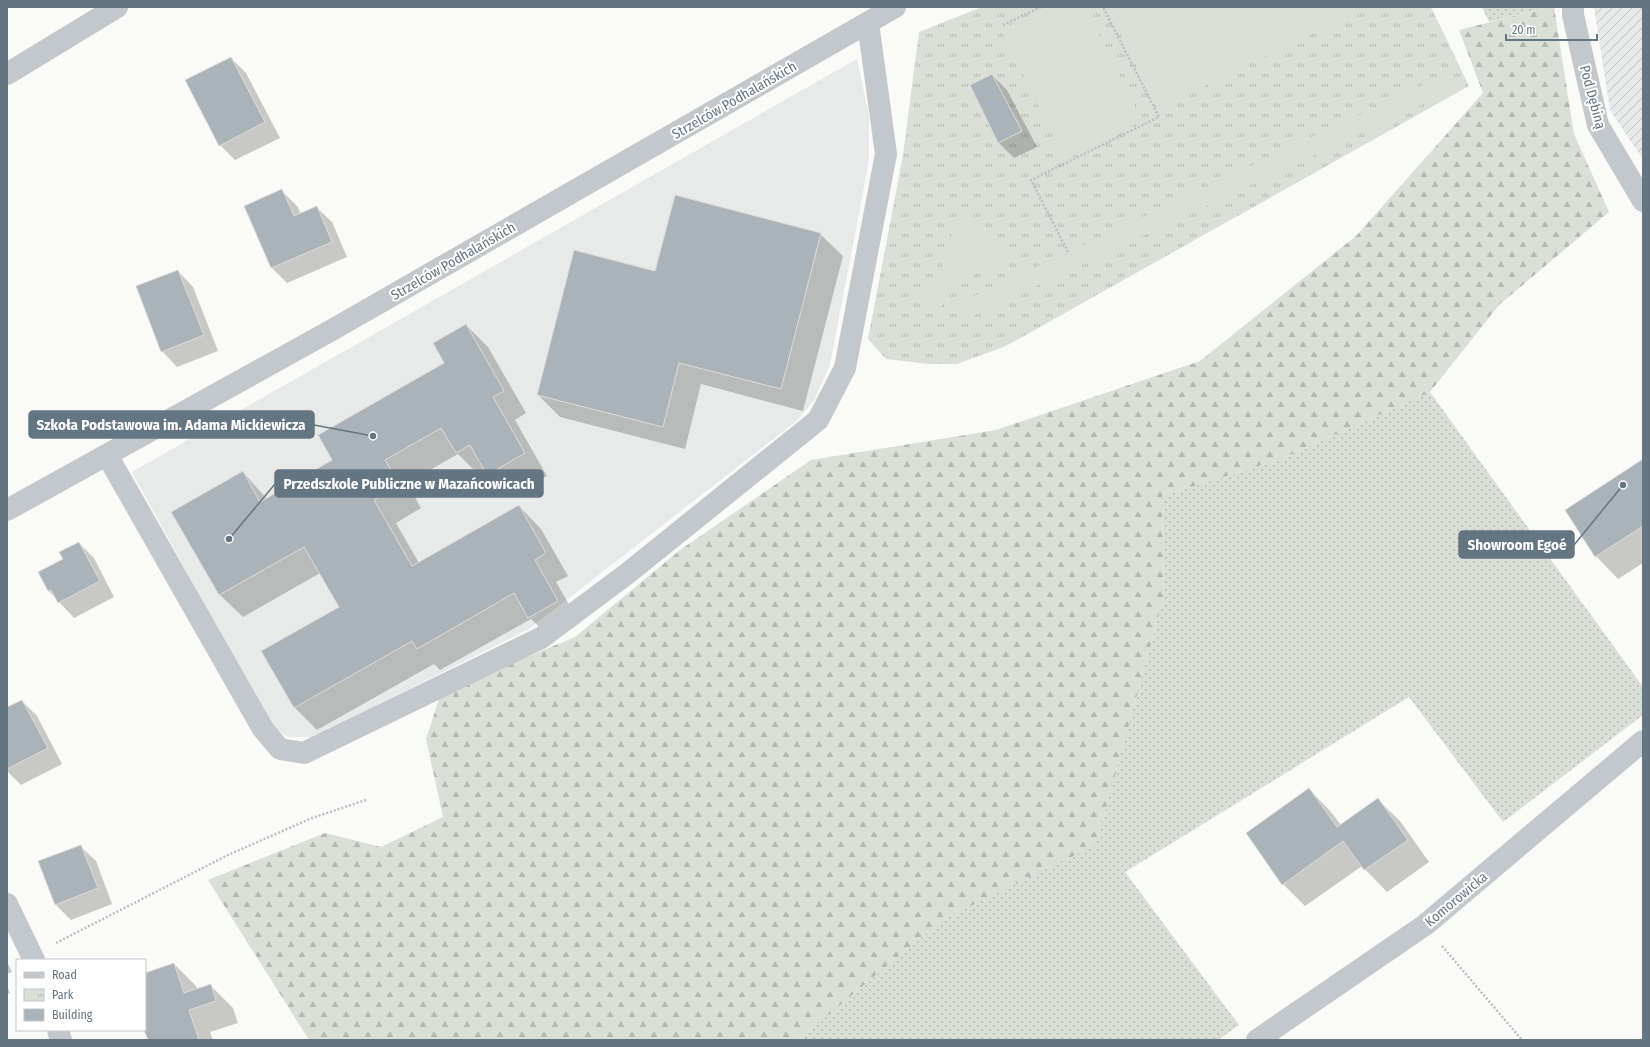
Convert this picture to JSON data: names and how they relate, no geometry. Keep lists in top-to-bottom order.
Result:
{
  "streets": {
    "street": ["Pod Dębiną", "Strzelców Podhalańskich", "Komorowicka"]
  },
  "places": ["Szkoła Podstawowa im. Adama Mickiewicza", "Showroom Egoé", "Przedszkole Publiczne w Mazańcowicach"],
  "legend": ["Road", "Park", "Building"],
  "scale_bar": "20 m"
}
